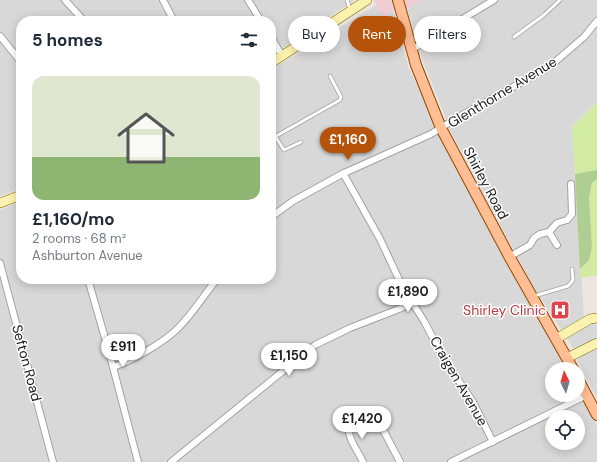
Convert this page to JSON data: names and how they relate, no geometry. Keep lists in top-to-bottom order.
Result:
{
  "streets": {
    "main road": ["Shirley Road"],
    "street": ["Glenthorne Avenue", "Sefton Road", "Craigen Avenue"]
  },
  "crossings": [
    ["Glenthorne Avenue", "Shirley Road"],
    ["Glenthorne Avenue", "Craigen Avenue"]
  ],
  "places": {
    "hospital": ["Shirley Clinic"]
  },
  "north": "top",
  "page": {
    "chip": ["Buy", "Rent", "Filters"],
    "heading": "5 homes",
    "list": [
      {
        "name": "£1,160/mo",
        "note": "2 rooms · 68 m² · Ashburton Avenue"
      }
    ],
    "price": [
      "£1,160",
      "£1,890",
      "£911",
      "£1,150",
      "£1,420"
    ]
  }
}
